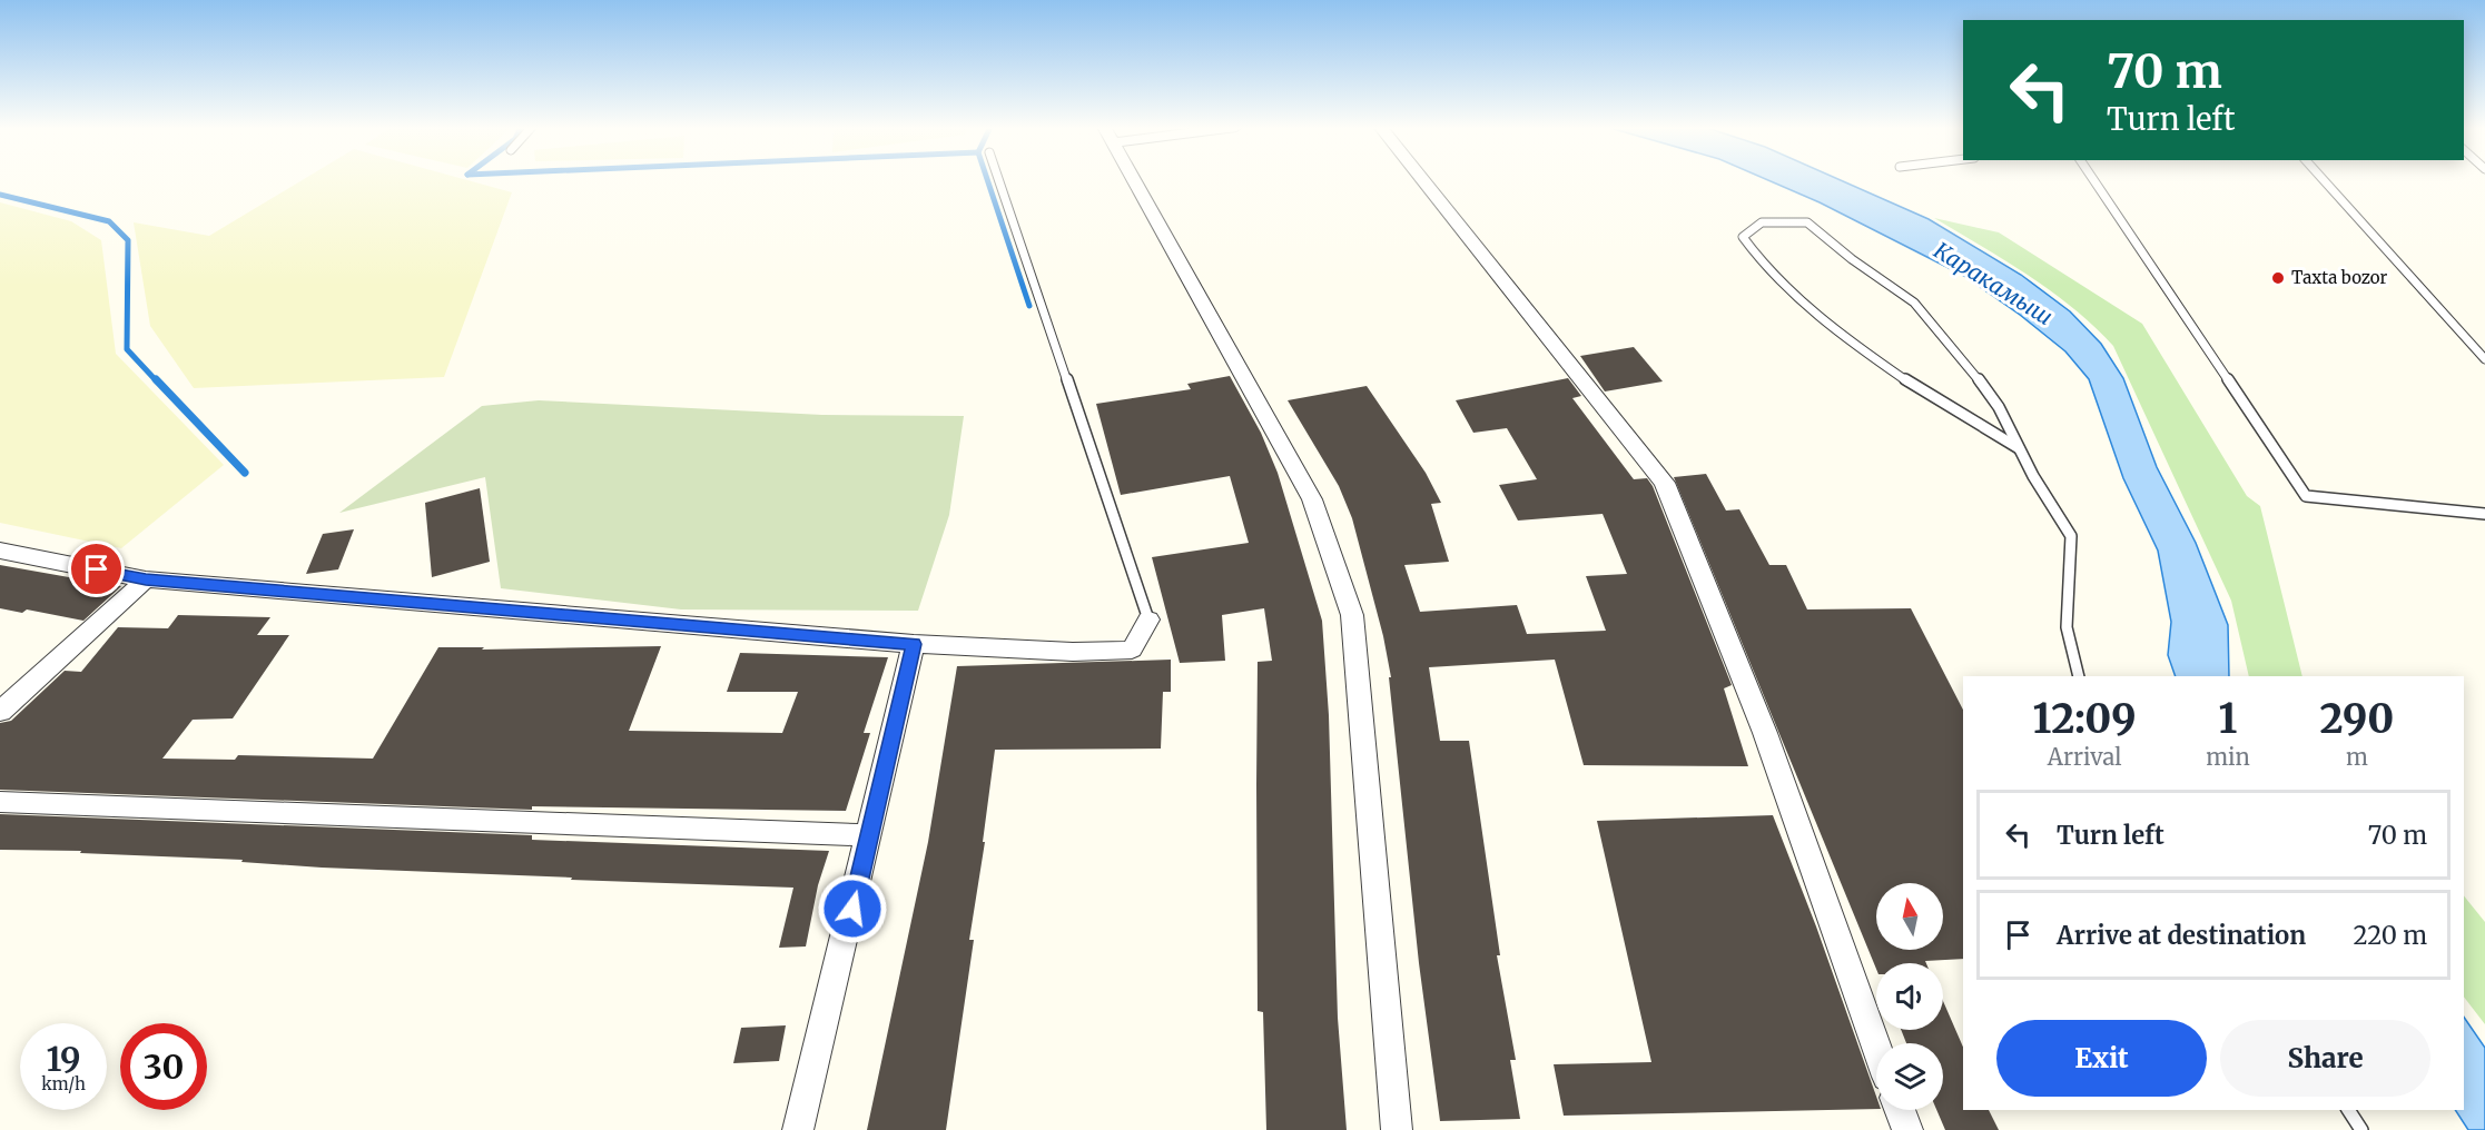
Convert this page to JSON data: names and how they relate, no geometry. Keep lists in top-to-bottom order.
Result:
{
  "water": ["Каракамыш"],
  "places": ["Taxta bozor"],
  "north": "top",
  "page": {
    "turn": ["70 m", "Turn left"],
    "eta": [
      "12:09",
      "Arrival",
      "1",
      "min",
      "290",
      "m"
    ],
    "list": [
      {
        "name": "Turn left",
        "value": "70 m"
      },
      {
        "name": "Arrive at destination",
        "value": "220 m"
      }
    ],
    "buttons": ["Exit", "Share"],
    "speed": "19 km/h",
    "limit": "30"
  }
}
